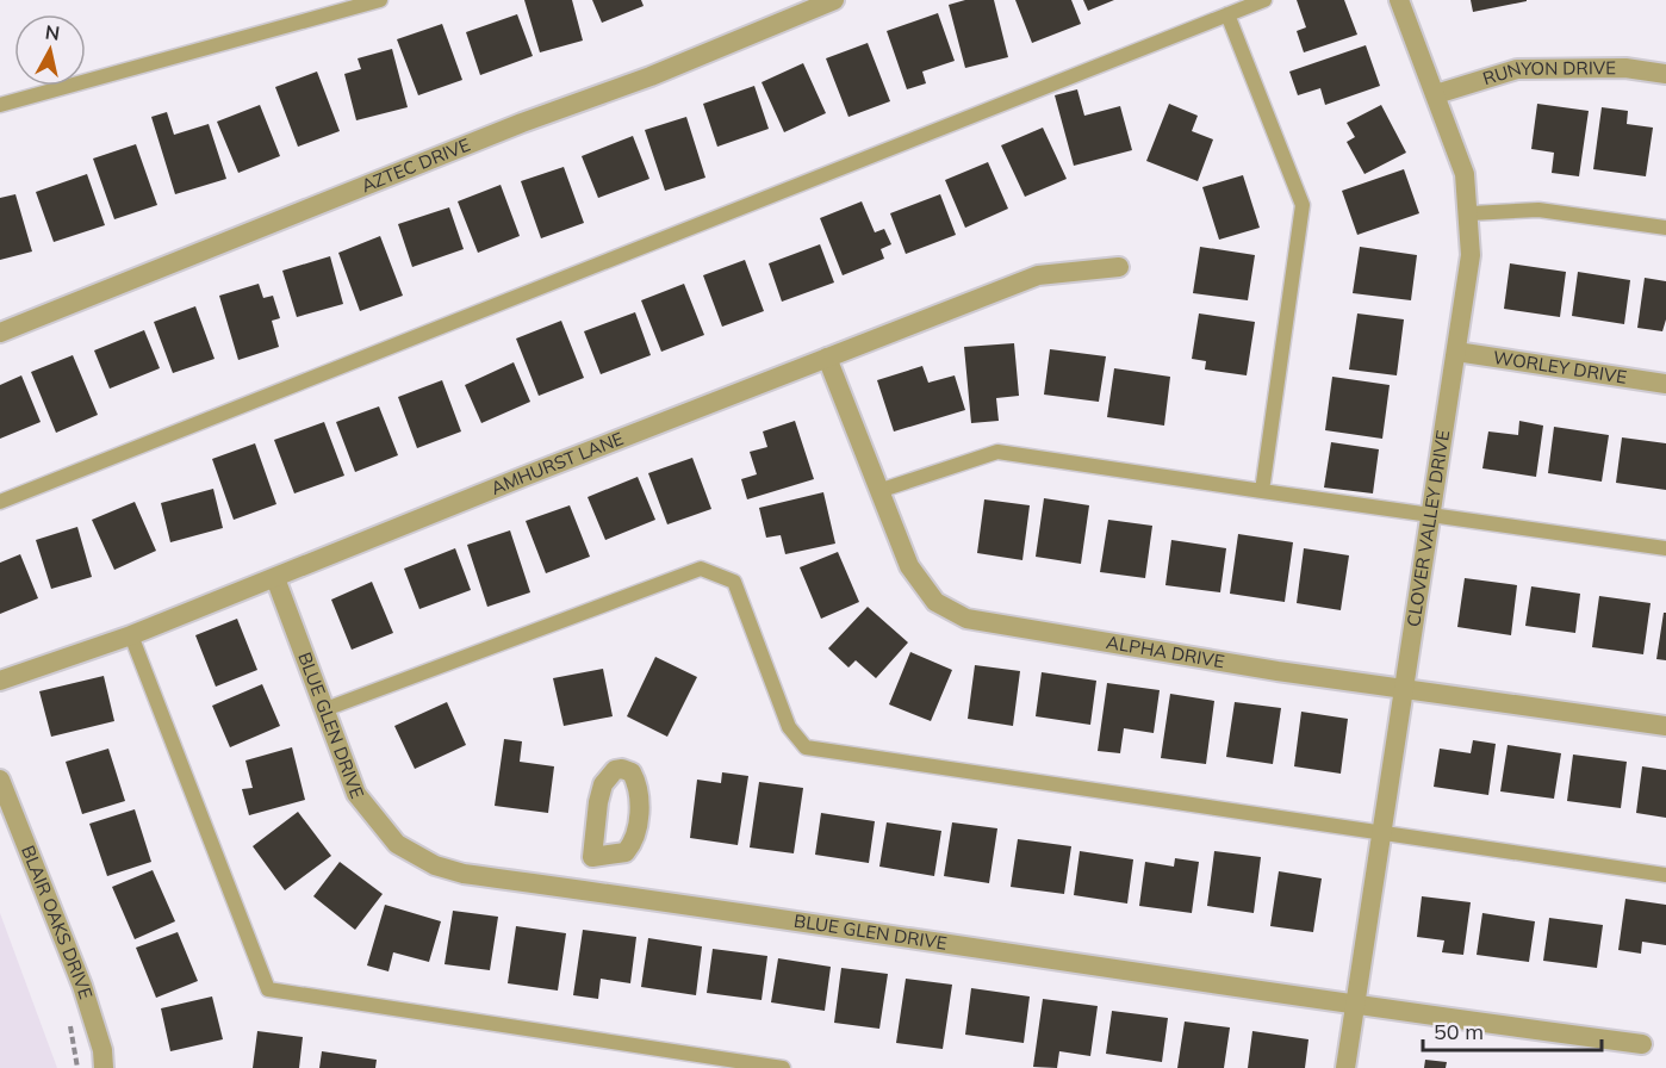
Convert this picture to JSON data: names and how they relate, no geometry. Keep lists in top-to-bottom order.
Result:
{
  "streets": {
    "street": [
      "RUNYON DRIVE",
      "AZTEC DRIVE",
      "WORLEY DRIVE",
      "AMHURST LANE",
      "CLOVER VALLEY DRIVE",
      "ALPHA DRIVE",
      "BLUE GLEN DRIVE",
      "BLAIR OAKS DRIVE"
    ]
  },
  "crossings": [
    ["RUNYON DRIVE", "CLOVER VALLEY DRIVE"],
    ["WORLEY DRIVE", "CLOVER VALLEY DRIVE"],
    ["AMHURST LANE", "ALPHA DRIVE"],
    ["AMHURST LANE", "BLUE GLEN DRIVE"],
    ["CLOVER VALLEY DRIVE", "ALPHA DRIVE"],
    ["CLOVER VALLEY DRIVE", "BLUE GLEN DRIVE"]
  ],
  "scale_bar": "50 m",
  "north": "top"
}
